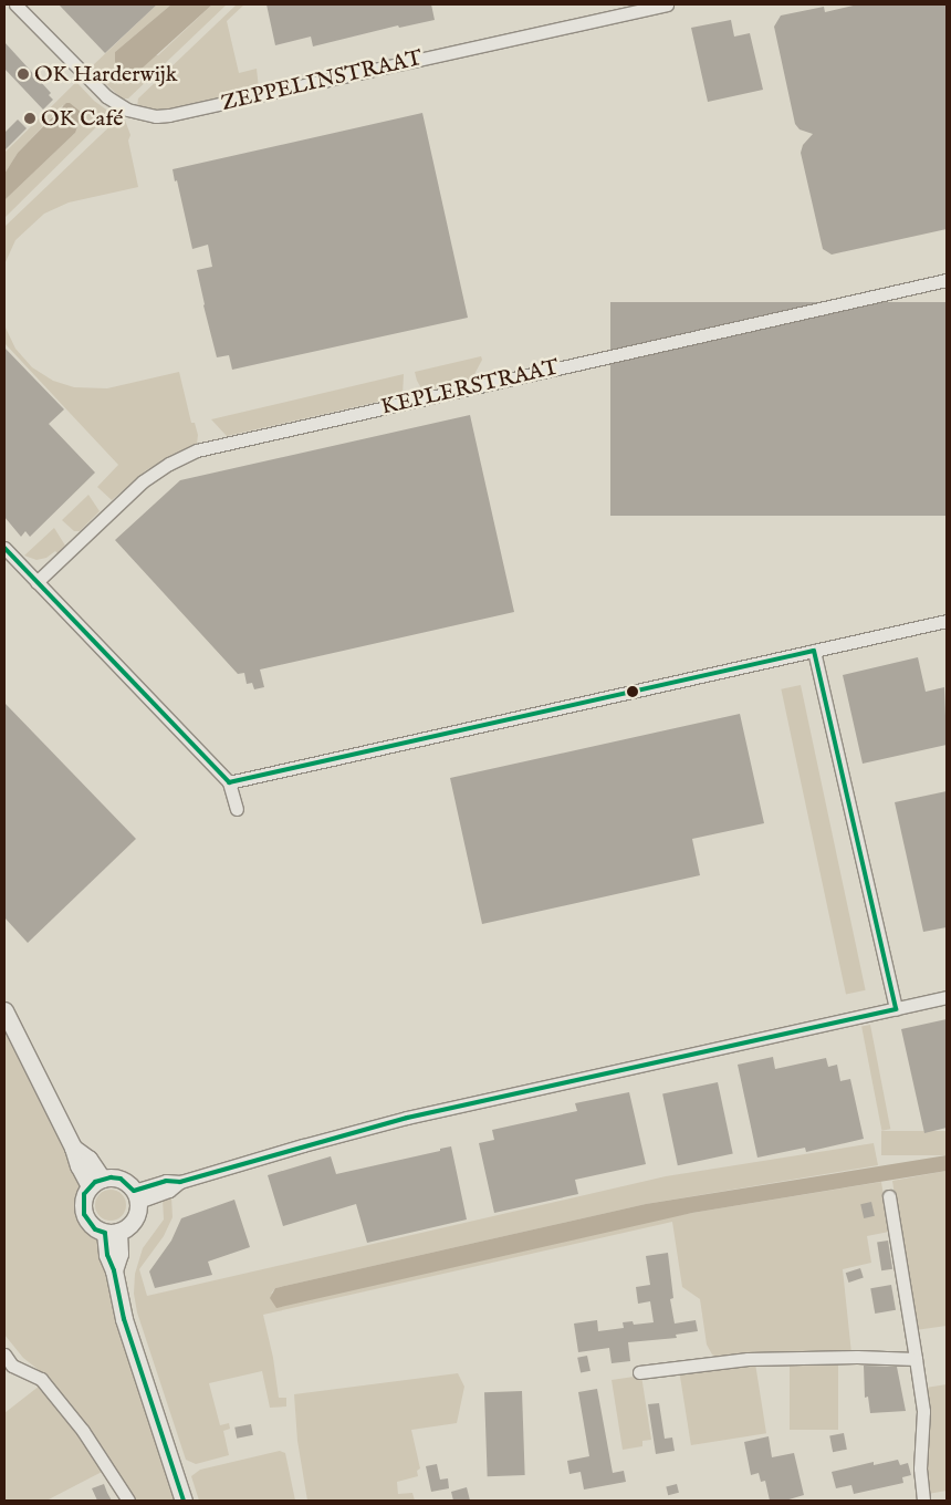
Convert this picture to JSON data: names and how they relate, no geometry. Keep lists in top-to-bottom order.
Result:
{
  "streets": {
    "street": ["ZEPPELINSTRAAT", "KEPLERSTRAAT"]
  },
  "places": ["OK Harderwijk", "OK Café"]
}
